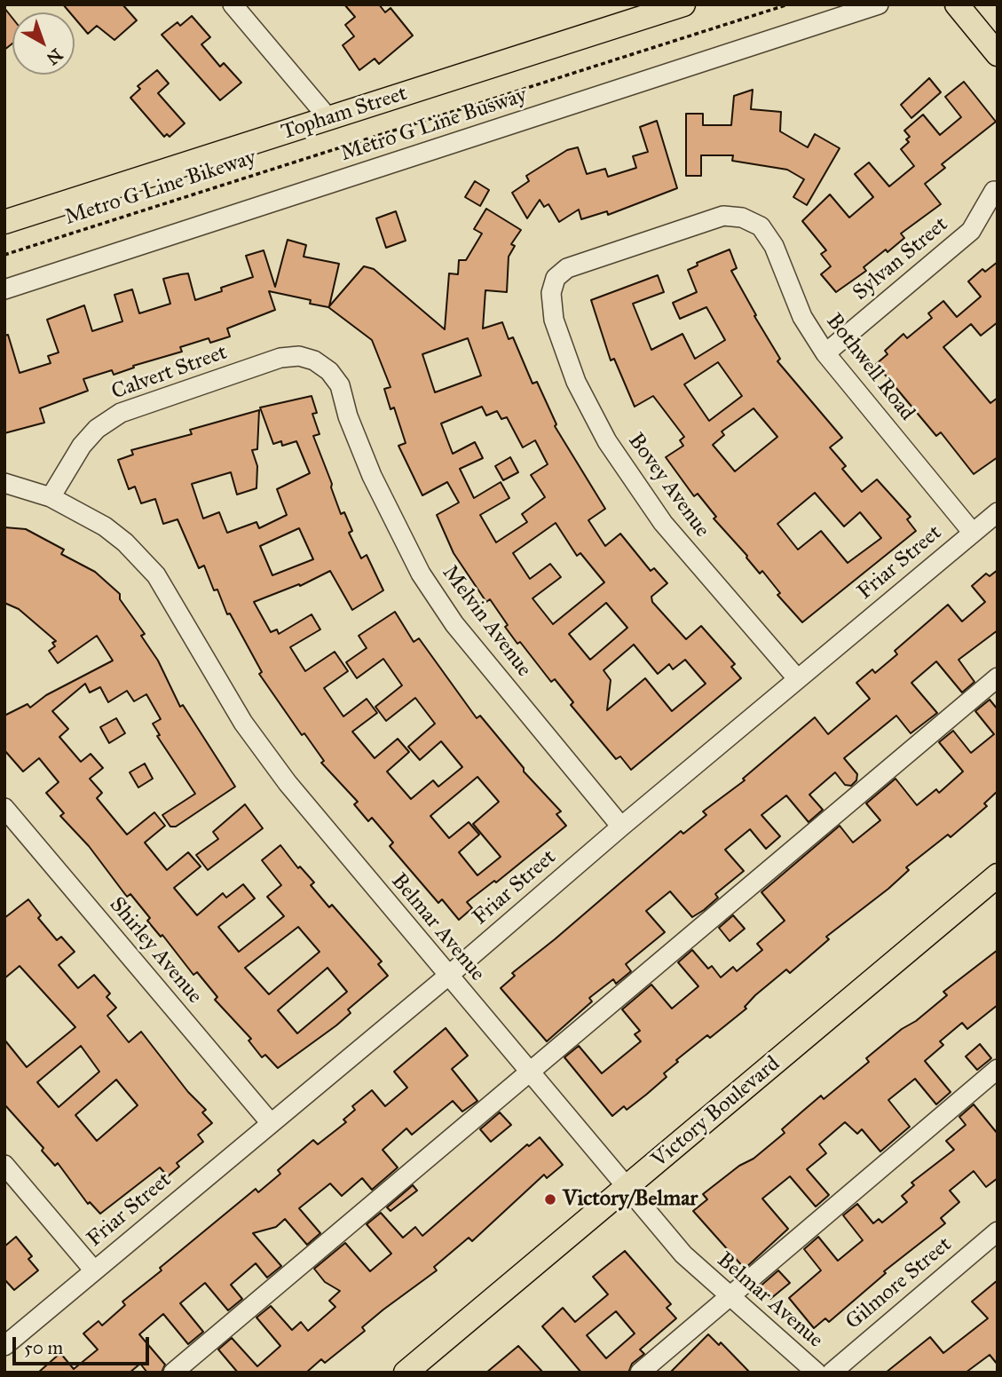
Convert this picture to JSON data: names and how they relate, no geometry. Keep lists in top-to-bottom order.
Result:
{
  "streets": {
    "main road": ["Topham Street", "Victory Boulevard"],
    "street": [
      "Metro G Line Busway",
      "Sylvan Street",
      "Bothwell Road",
      "Calvert Street",
      "Bovey Avenue",
      "Friar Street",
      "Melvin Avenue",
      "Belmar Avenue",
      "Shirley Avenue",
      "Gilmore Street"
    ],
    "path": ["Metro G Line Bikeway"]
  },
  "crossings": [
    ["Sylvan Street", "Bothwell Road"],
    ["Bothwell Road", "Bovey Avenue"],
    ["Bothwell Road", "Friar Street"],
    ["Calvert Street", "Melvin Avenue"],
    ["Calvert Street", "Belmar Avenue"],
    ["Bovey Avenue", "Friar Street"],
    ["Friar Street", "Melvin Avenue"],
    ["Friar Street", "Belmar Avenue"],
    ["Friar Street", "Shirley Avenue"],
    ["Belmar Avenue", "Victory Boulevard"]
  ],
  "places": ["Victory/Belmar"],
  "scale_bar": "50 m",
  "north": "bottom right"
}
